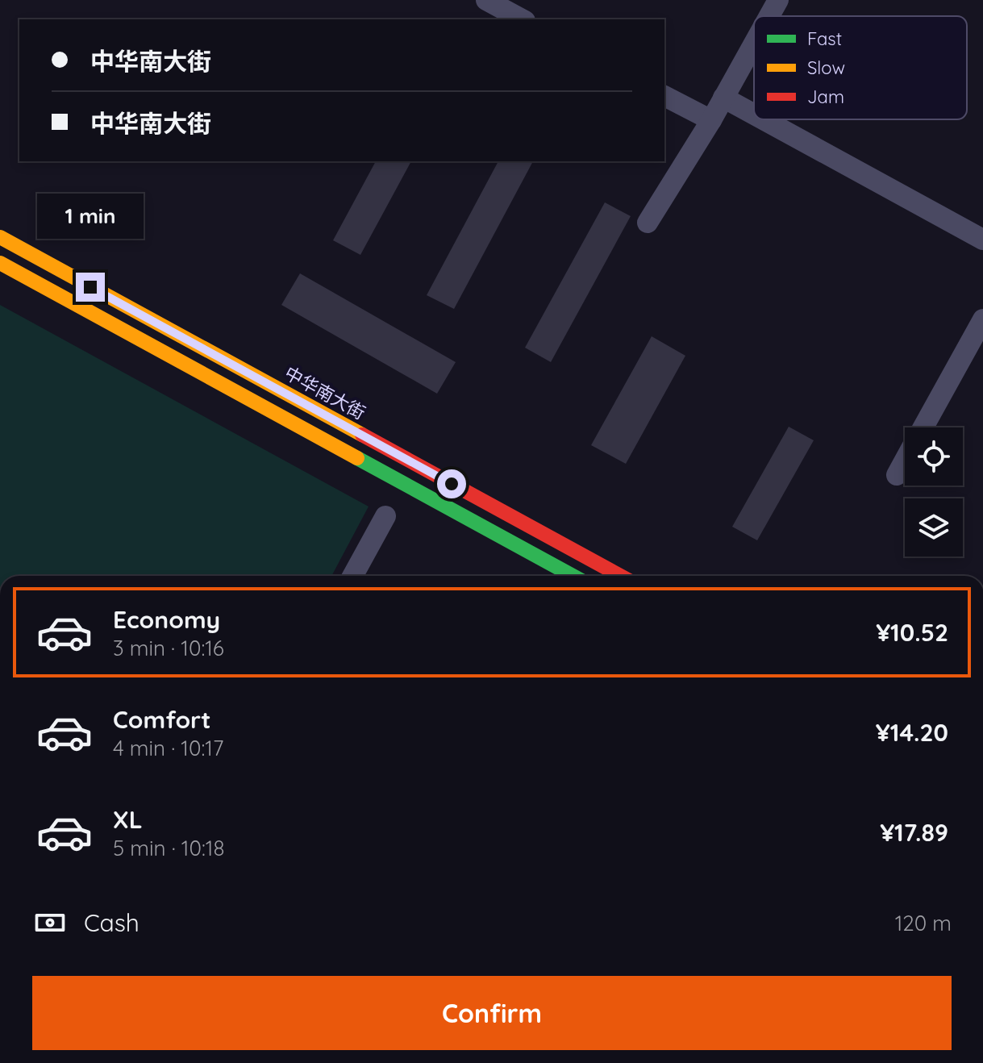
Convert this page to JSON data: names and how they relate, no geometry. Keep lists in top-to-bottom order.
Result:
{
  "streets": {
    "main road": ["中华南大街"]
  },
  "legend": ["Fast", "Slow", "Jam"],
  "page": {
    "banner": ["中华南大街", "中华南大街"],
    "bubble": "1 min",
    "list": [
      {
        "name": "Economy",
        "note": "3 min · 10:16",
        "value": "¥10.52"
      },
      {
        "name": "Comfort",
        "note": "4 min · 10:17",
        "value": "¥14.20"
      },
      {
        "name": "XL",
        "note": "5 min · 10:18",
        "value": "¥17.89"
      }
    ],
    "pay": ["Cash", "120 m"],
    "buttons": "Confirm"
  }
}
